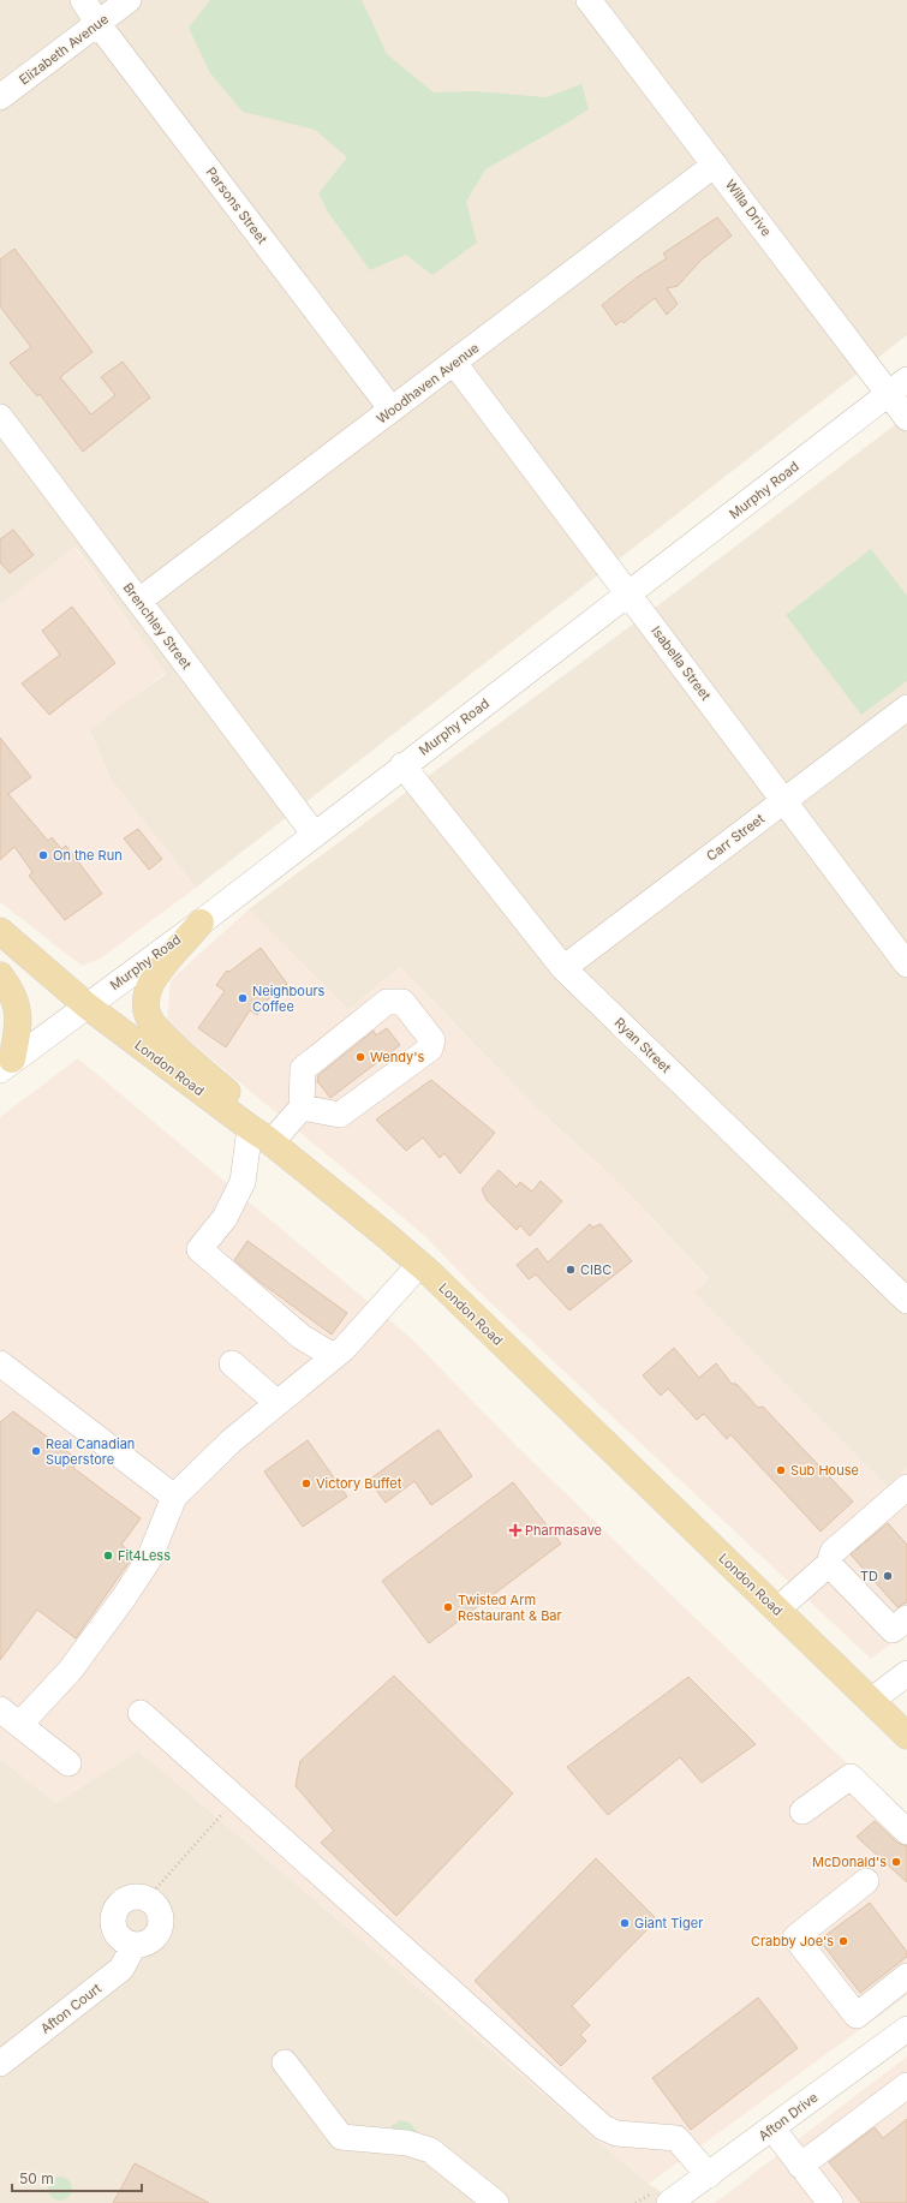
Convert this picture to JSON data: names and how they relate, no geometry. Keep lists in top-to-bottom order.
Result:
{
  "streets": {
    "main road": ["London Road"],
    "street": [
      "Elizabeth Avenue",
      "Parsons Street",
      "Willa Drive",
      "Woodhaven Avenue",
      "Murphy Road",
      "Brenchley Street",
      "Isabella Street",
      "Carr Street",
      "Ryan Street",
      "Afton Court",
      "Afton Drive"
    ]
  },
  "crossings": [
    ["Elizabeth Avenue", "Parsons Street"],
    ["Parsons Street", "Woodhaven Avenue"],
    ["Willa Drive", "Woodhaven Avenue"],
    ["Willa Drive", "Murphy Road"],
    ["Woodhaven Avenue", "Brenchley Street"],
    ["Woodhaven Avenue", "Isabella Street"],
    ["Murphy Road", "Brenchley Street"],
    ["Murphy Road", "Isabella Street"],
    ["Murphy Road", "Ryan Street"],
    ["Murphy Road", "London Road"],
    ["Isabella Street", "Carr Street"],
    ["Carr Street", "Ryan Street"]
  ],
  "places": {
    "other": [
      "On the Run",
      "Neighbours Coffee",
      "Wendy's",
      "CIBC",
      "Real Canadian Superstore",
      "Sub House",
      "Victory Buffet",
      "Fit4Less",
      "TD",
      "Twisted Arm Restaurant & Bar",
      "McDonald's",
      "Giant Tiger",
      "Crabby Joe's"
    ],
    "health": ["Pharmasave"]
  },
  "scale_bar": "50 m"
}
